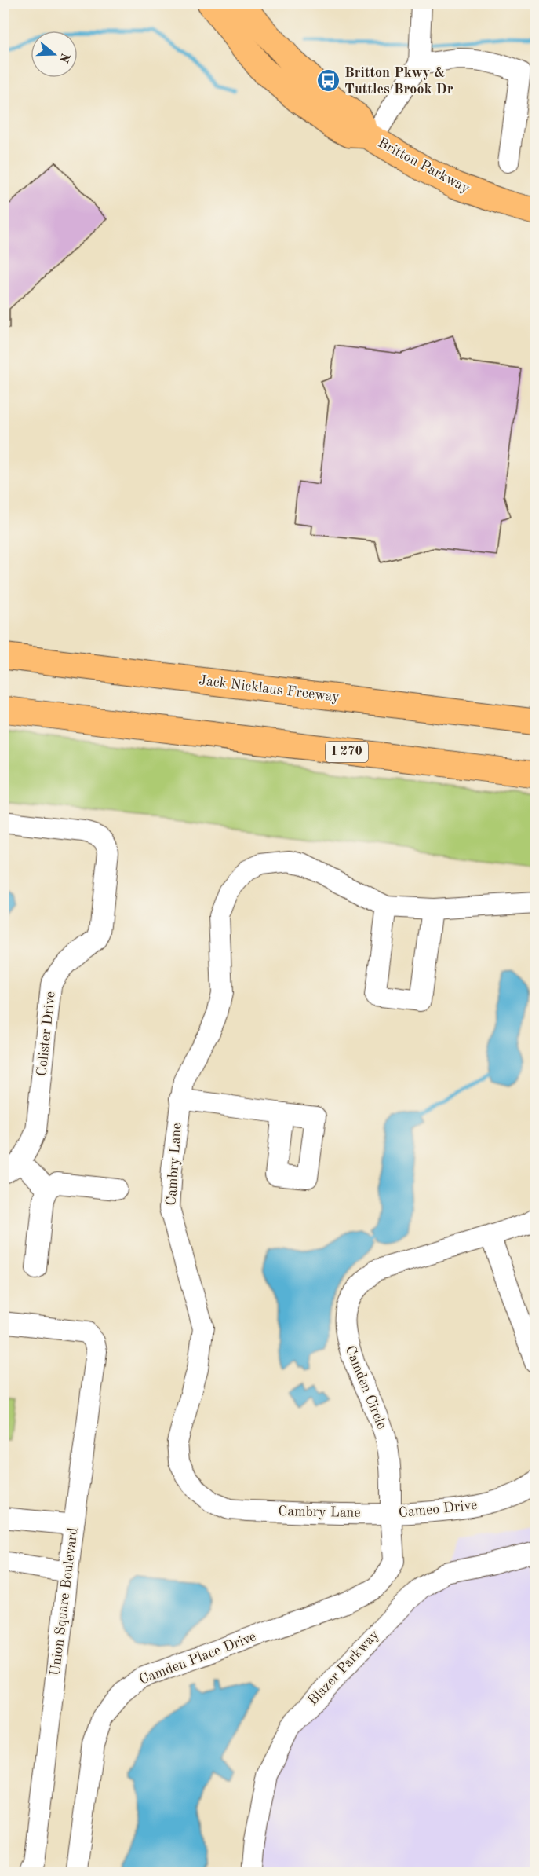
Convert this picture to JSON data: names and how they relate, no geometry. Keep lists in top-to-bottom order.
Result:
{
  "streets": {
    "main road": ["Britton Parkway", "Jack Nicklaus Freeway", "I 270"],
    "street": [
      "Colister Drive",
      "Cambry Lane",
      "Camden Circle",
      "Cameo Drive",
      "Union Square Boulevard",
      "Camden Place Drive",
      "Blazer Parkway"
    ]
  },
  "crossings": [
    ["Cambry Lane", "Camden Circle"],
    ["Cambry Lane", "Cameo Drive"],
    ["Cambry Lane", "Camden Place Drive"],
    ["Camden Circle", "Cameo Drive"],
    ["Camden Circle", "Camden Place Drive"],
    ["Cameo Drive", "Camden Place Drive"]
  ],
  "places": {
    "bus stop": ["Britton Pkwy & Tuttles Brook Dr"]
  },
  "north": "right"
}
